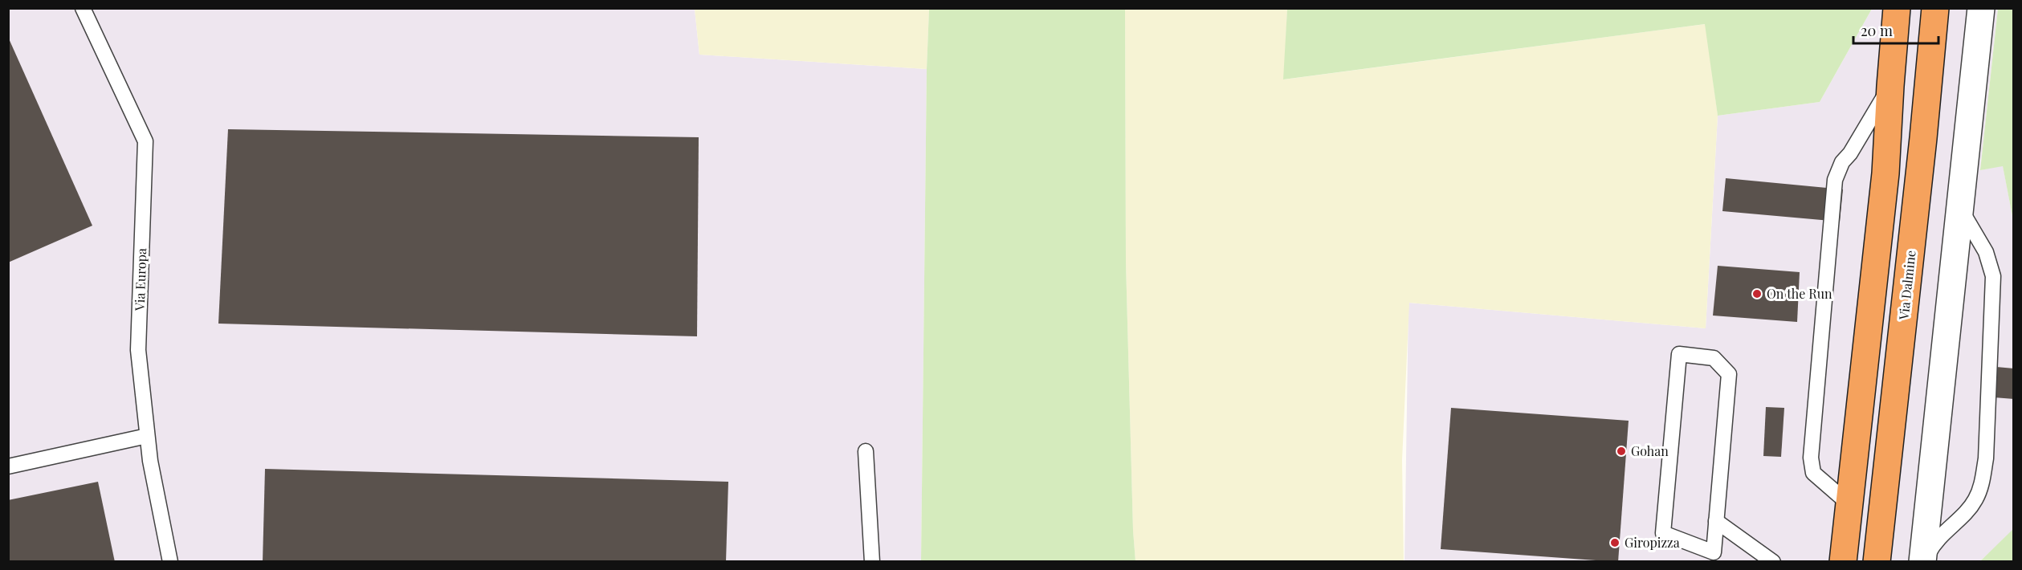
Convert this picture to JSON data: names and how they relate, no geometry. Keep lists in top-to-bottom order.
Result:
{
  "streets": {
    "highway": ["Via Dalmine"],
    "lane": ["Via Europa"]
  },
  "places": ["On the Run", "Gohan", "Giropizza"],
  "scale_bar": "20 m"
}
